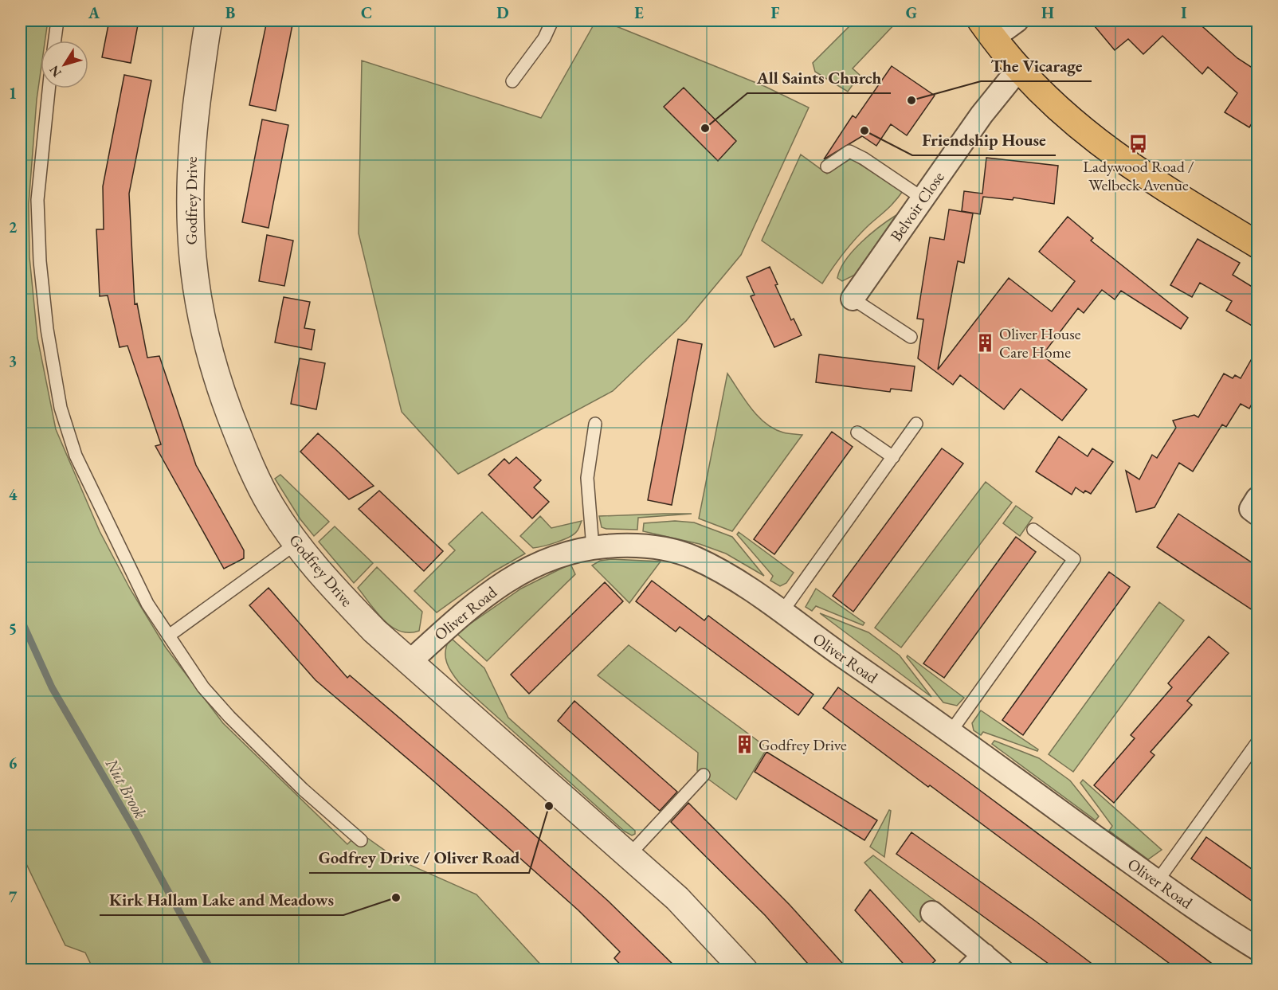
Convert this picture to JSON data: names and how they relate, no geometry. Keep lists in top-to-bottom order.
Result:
{
  "streets": {
    "street": ["Godfrey Drive", "Belvoir Close", "Oliver Road"]
  },
  "crossings": [
    ["Godfrey Drive", "Oliver Road"]
  ],
  "water": ["Nut Brook"],
  "places": {
    "other": [
      "The Vicarage",
      "All Saints Church",
      "Friendship House",
      "Godfrey Drive / Oliver Road",
      "Kirk Hallam Lake and Meadows"
    ],
    "bus stop": ["Ladywood Road / Welbeck Avenue"],
    "building": ["Oliver House Care Home", "Godfrey Drive"]
  },
  "north": "bottom left",
  "grid": {
    "columns": [
      "A",
      "B",
      "C",
      "D",
      "E",
      "F",
      "G",
      "H",
      "I"
    ],
    "rows": [
      "1",
      "2",
      "3",
      "4",
      "5",
      "6",
      "7"
    ]
  }
}
